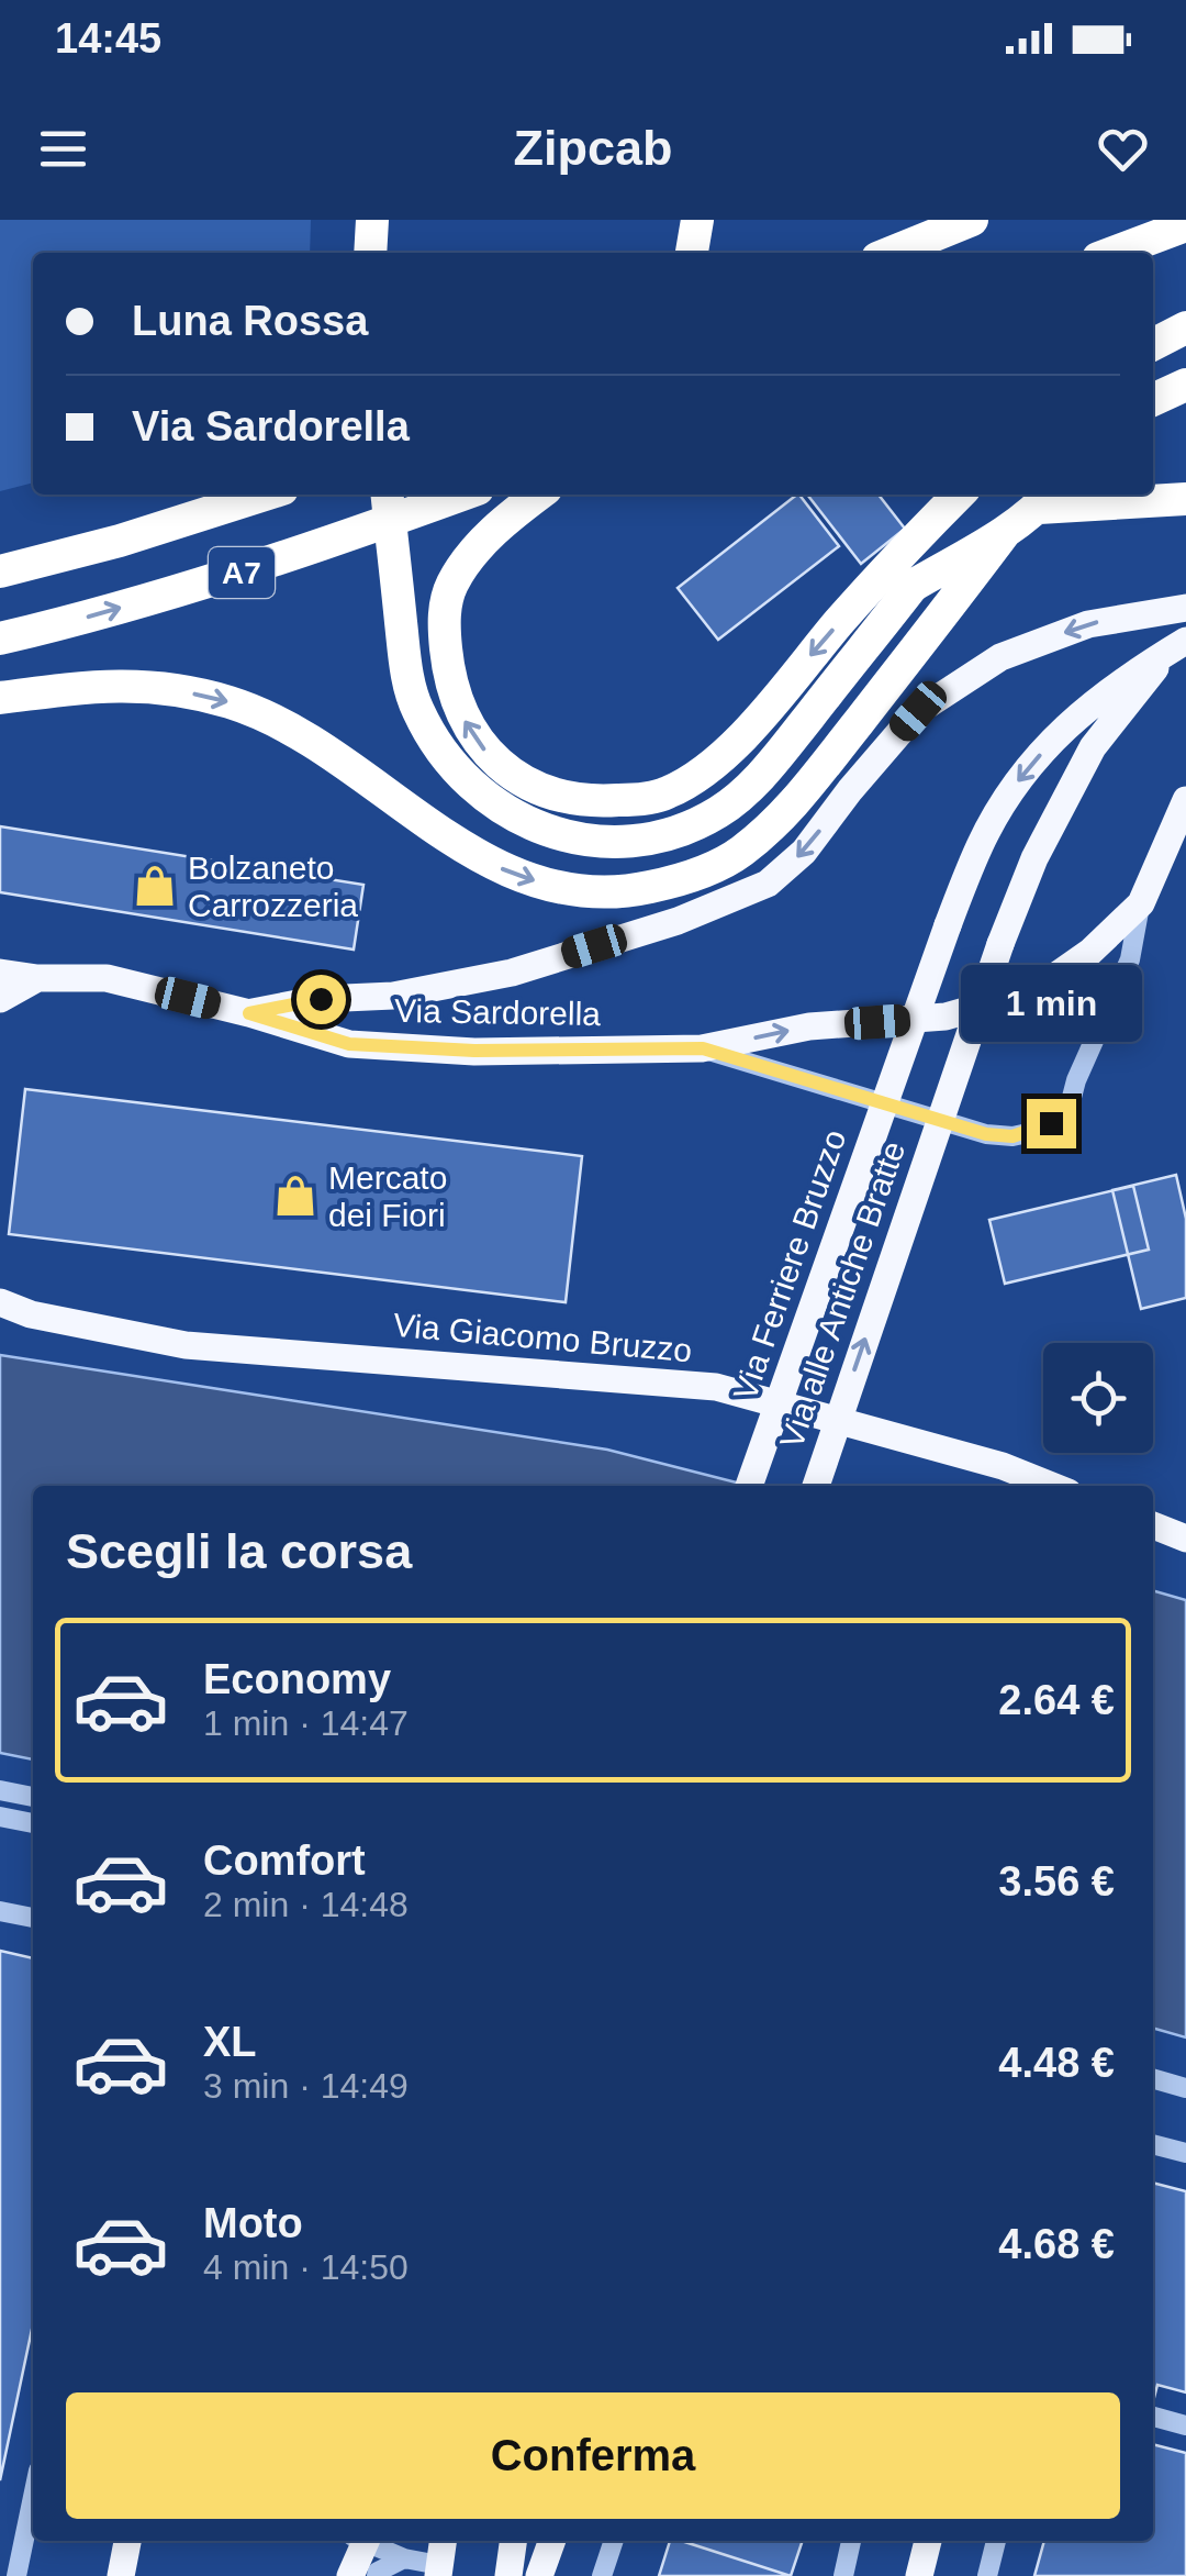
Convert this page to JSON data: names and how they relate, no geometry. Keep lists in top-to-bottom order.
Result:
{
  "streets": {
    "highway": ["A7"],
    "main road": [
      "Via Sardorella",
      "Via Ferriere Bruzzo",
      "Via alle Antiche Bratte",
      "Via Giacomo Bruzzo"
    ]
  },
  "crossings": [
    ["Via Ferriere Bruzzo", "Via alle Antiche Bratte"]
  ],
  "one_way": ["Via Ferriere Bruzzo", "Via alle Antiche Bratte"],
  "places": {
    "shop": ["Bolzaneto Carrozzeria", "Mercato dei Fiori"]
  },
  "page": {
    "status": "14:45",
    "header": "Zipcab",
    "banner": ["Luna Rossa", "Via Sardorella"],
    "bubble": "1 min",
    "heading": "Scegli la corsa",
    "list": [
      {
        "name": "Economy",
        "note": "1 min · 14:47",
        "value": "2.64 €"
      },
      {
        "name": "Comfort",
        "note": "2 min · 14:48",
        "value": "3.56 €"
      },
      {
        "name": "XL",
        "note": "3 min · 14:49",
        "value": "4.48 €"
      },
      {
        "name": "Moto",
        "note": "4 min · 14:50",
        "value": "4.68 €"
      }
    ],
    "buttons": "Conferma"
  }
}
